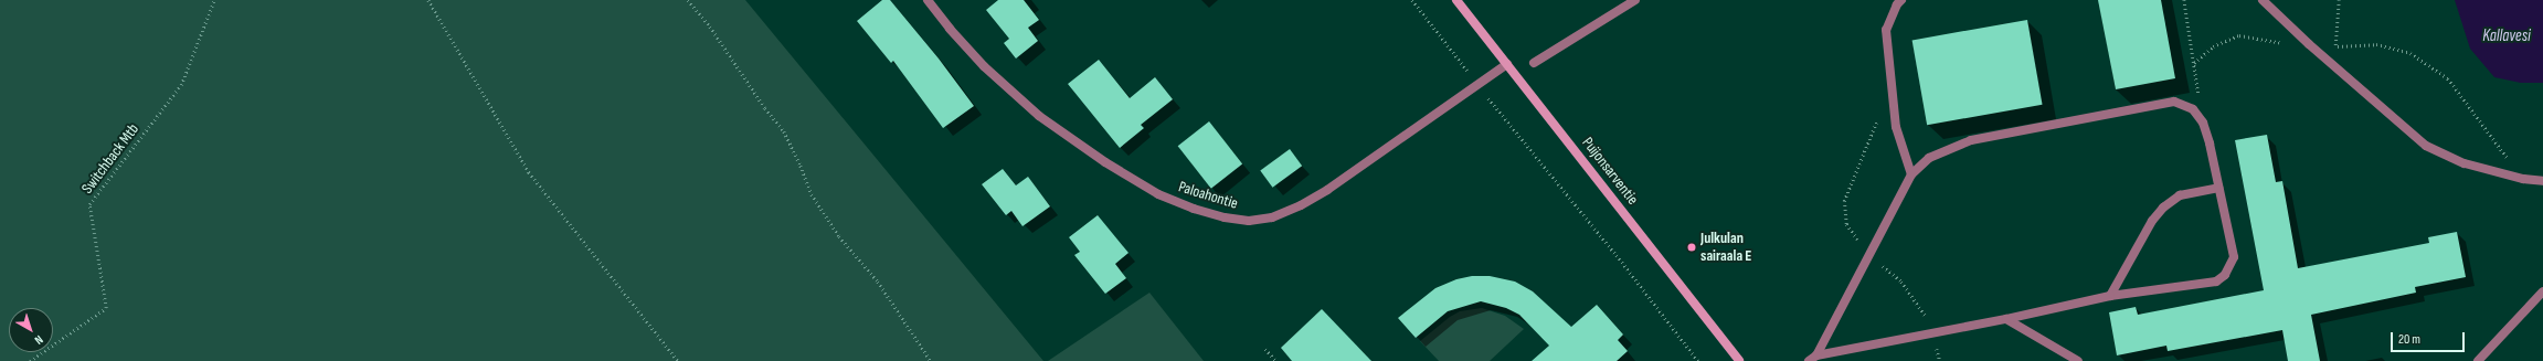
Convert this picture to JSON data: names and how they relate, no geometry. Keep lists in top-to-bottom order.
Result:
{
  "streets": {
    "main road": ["Puijonsarventie"],
    "street": ["Paloahontie"],
    "path": ["Switchback Mtb"]
  },
  "crossings": [
    ["Puijonsarventie", "Paloahontie"]
  ],
  "water": ["Kallavesi"],
  "places": ["Julkulan sairaala E"],
  "scale_bar": "20 m",
  "north": "bottom right"
}
